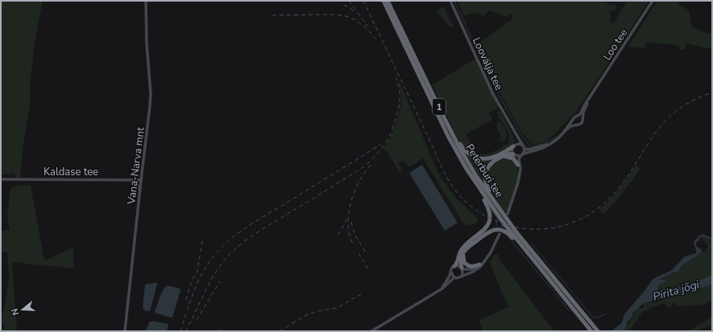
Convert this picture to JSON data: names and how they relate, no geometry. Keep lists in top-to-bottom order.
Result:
{
  "streets": {
    "highway": ["1", "Peterburi tee"],
    "street": [
      "Loo tee",
      "Loovälja tee",
      "Vana-Narva mnt",
      "Kaldase tee"
    ]
  },
  "crossings": [
    ["Vana-Narva mnt", "Kaldase tee"]
  ],
  "water": ["Pirita jõgi"],
  "north": "left"
}
